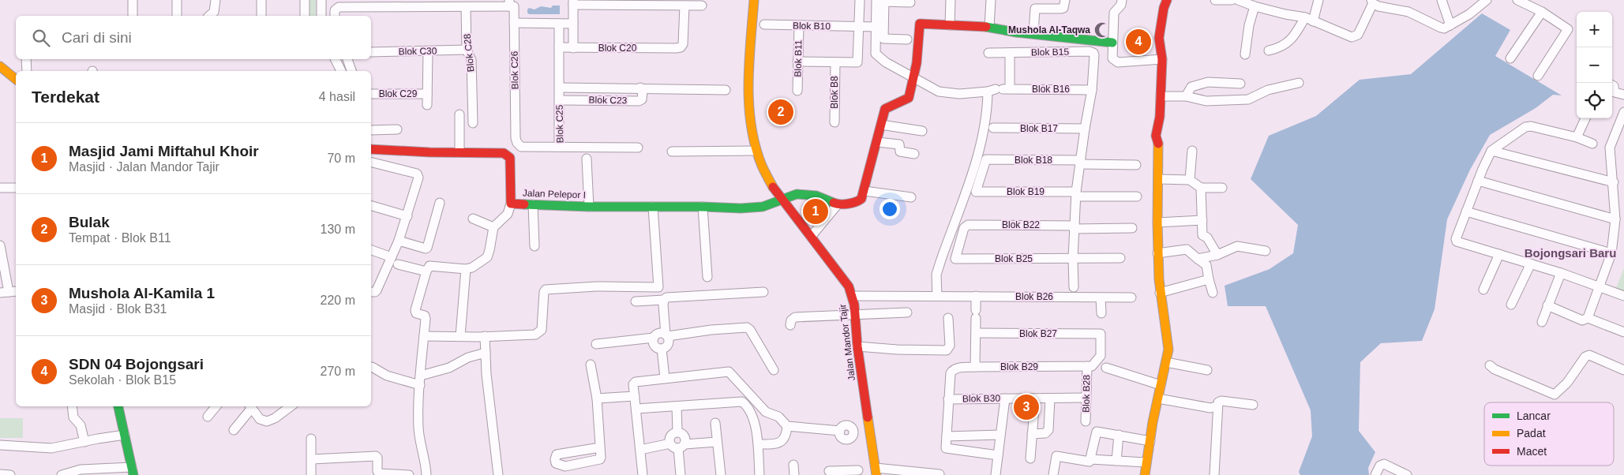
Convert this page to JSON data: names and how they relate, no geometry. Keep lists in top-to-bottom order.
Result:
{
  "streets": {
    "street": [
      "Blok B10",
      "Blok C20",
      "Blok C30",
      "Blok B15",
      "Blok C28",
      "Blok B11",
      "Blok C26",
      "Blok B16",
      "Blok B8",
      "Blok C29",
      "Blok C23",
      "Blok C25",
      "Blok B17",
      "Blok B18",
      "Blok B19",
      "Jalan Pelepor I",
      "Blok B22",
      "Blok B25",
      "Blok B26",
      "Blok B27",
      "Jalan Mandor Tajir",
      "Blok B29",
      "Blok B28",
      "Blok B30"
    ]
  },
  "crossings": [
    ["Blok B10", "Blok B11"],
    ["Blok B10", "Blok B16"],
    ["Blok B10", "Blok B8"],
    ["Blok C20", "Blok C25"],
    ["Blok C30", "Blok C28"],
    ["Blok B15", "Blok B16"],
    ["Blok B11", "Blok B8"],
    ["Blok C26", "Blok C25"],
    ["Blok C23", "Blok C25"],
    ["Blok B18", "Blok B19"],
    ["Jalan Pelepor I", "Jalan Mandor Tajir"],
    ["Blok B22", "Blok B25"],
    ["Blok B26", "Jalan Mandor Tajir"],
    ["Blok B27", "Blok B29"],
    ["Blok B27", "Blok B28"],
    ["Blok B29", "Blok B28"],
    ["Blok B29", "Blok B30"],
    ["Blok B28", "Blok B30"]
  ],
  "districts": ["Bojongsari Baru"],
  "places": {
    "mosque": ["Mushola Al-Taqwa"]
  },
  "legend": ["Lancar", "Padat", "Macet"],
  "page": {
    "map_buttons": ["+", "−"],
    "search": "Cari di sini",
    "pins": [
      "4",
      "2",
      "1",
      "3"
    ],
    "heading": ["Terdekat", "4 hasil"],
    "list": [
      {
        "mark": "1",
        "name": "Masjid Jami Miftahul Khoir",
        "note": "Masjid · Jalan Mandor Tajir",
        "value": "70 m"
      },
      {
        "mark": "2",
        "name": "Bulak",
        "note": "Tempat · Blok B11",
        "value": "130 m"
      },
      {
        "mark": "3",
        "name": "Mushola Al-Kamila 1",
        "note": "Masjid · Blok B31",
        "value": "220 m"
      },
      {
        "mark": "4",
        "name": "SDN 04 Bojongsari",
        "note": "Sekolah · Blok B15",
        "value": "270 m"
      }
    ]
  }
}
